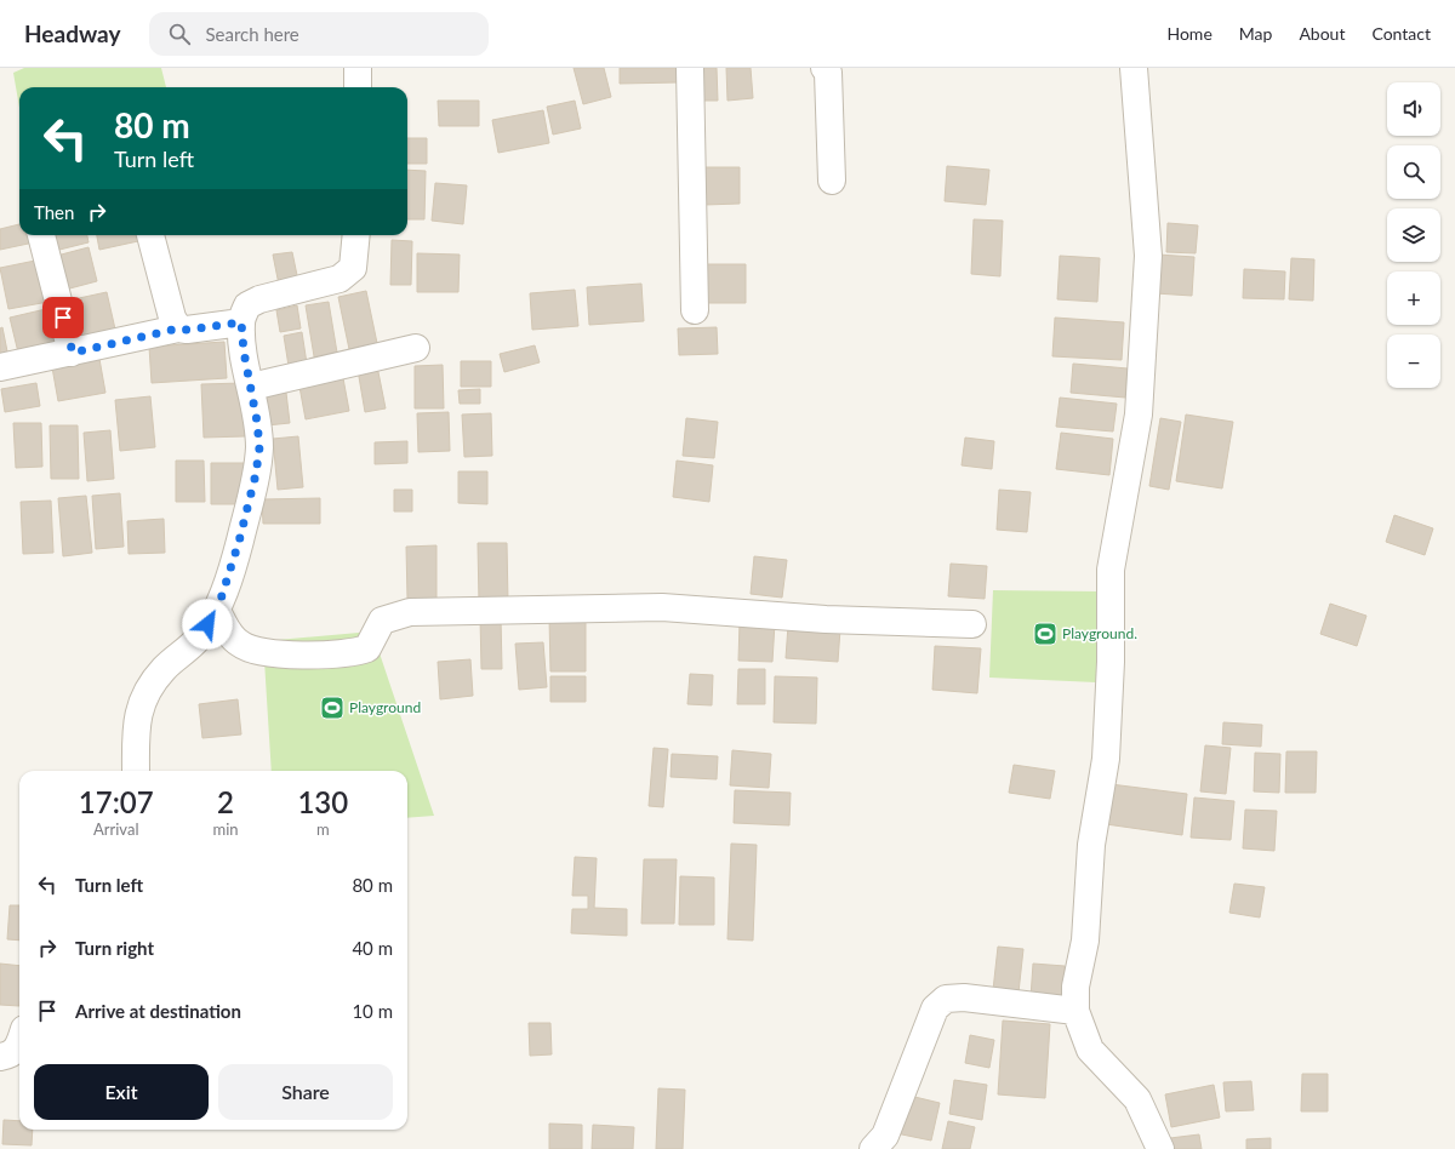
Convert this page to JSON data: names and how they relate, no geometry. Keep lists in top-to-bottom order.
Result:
{
  "places": {
    "sports": ["Playground.", "Playground"]
  },
  "page": {
    "header": "Headway",
    "search": "Search here",
    "nav": [
      "Home",
      "Map",
      "About",
      "Contact"
    ],
    "map_buttons": ["+", "−"],
    "turn": ["80 m", "Turn left"],
    "then": "Then",
    "eta": [
      "17:07",
      "Arrival",
      "2",
      "min",
      "130",
      "m"
    ],
    "list": [
      {
        "name": "Turn left",
        "value": "80 m"
      },
      {
        "name": "Turn right",
        "value": "40 m"
      },
      {
        "name": "Arrive at destination",
        "value": "10 m"
      }
    ],
    "buttons": ["Exit", "Share"]
  }
}
